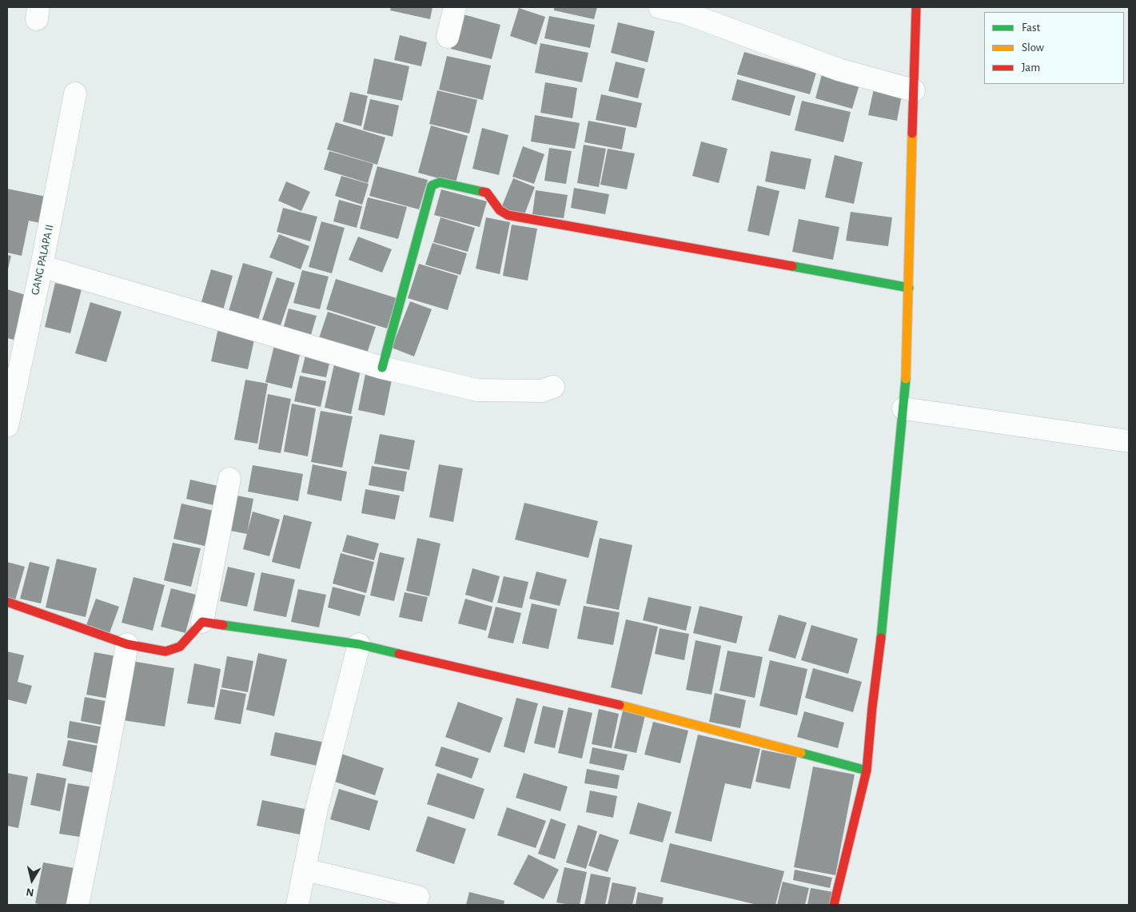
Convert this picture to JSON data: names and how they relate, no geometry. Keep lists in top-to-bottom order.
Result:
{
  "streets": {
    "street": ["GANG PALAPA II"]
  },
  "legend": ["Fast", "Slow", "Jam"],
  "north": "bottom"
}
